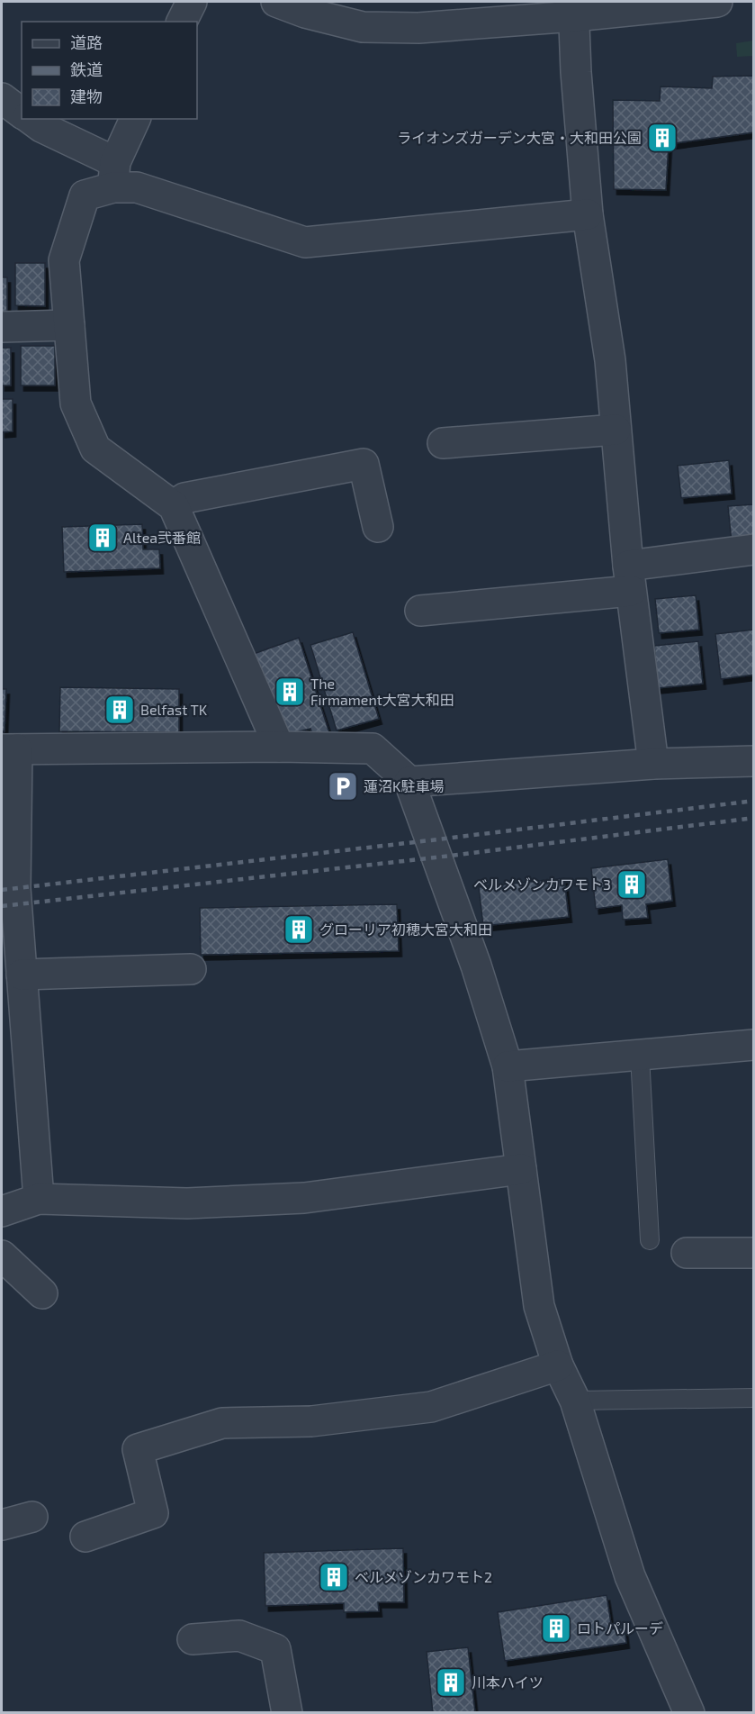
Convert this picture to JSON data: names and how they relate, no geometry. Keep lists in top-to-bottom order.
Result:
{
  "places": {
    "building": [
      "ライオンズガーデン大宮・大和田公園",
      "Altea弐番館",
      "The Firmament大宮大和田",
      "Belfast TK",
      "ベルメゾンカワモト3",
      "グローリア初穂大宮大和田",
      "ベルメゾンカワモト2",
      "ロトパルーデ",
      "川本ハイツ"
    ],
    "parking": ["蓮沼K駐車場"]
  },
  "legend": ["道路", "鉄道", "建物"]
}
